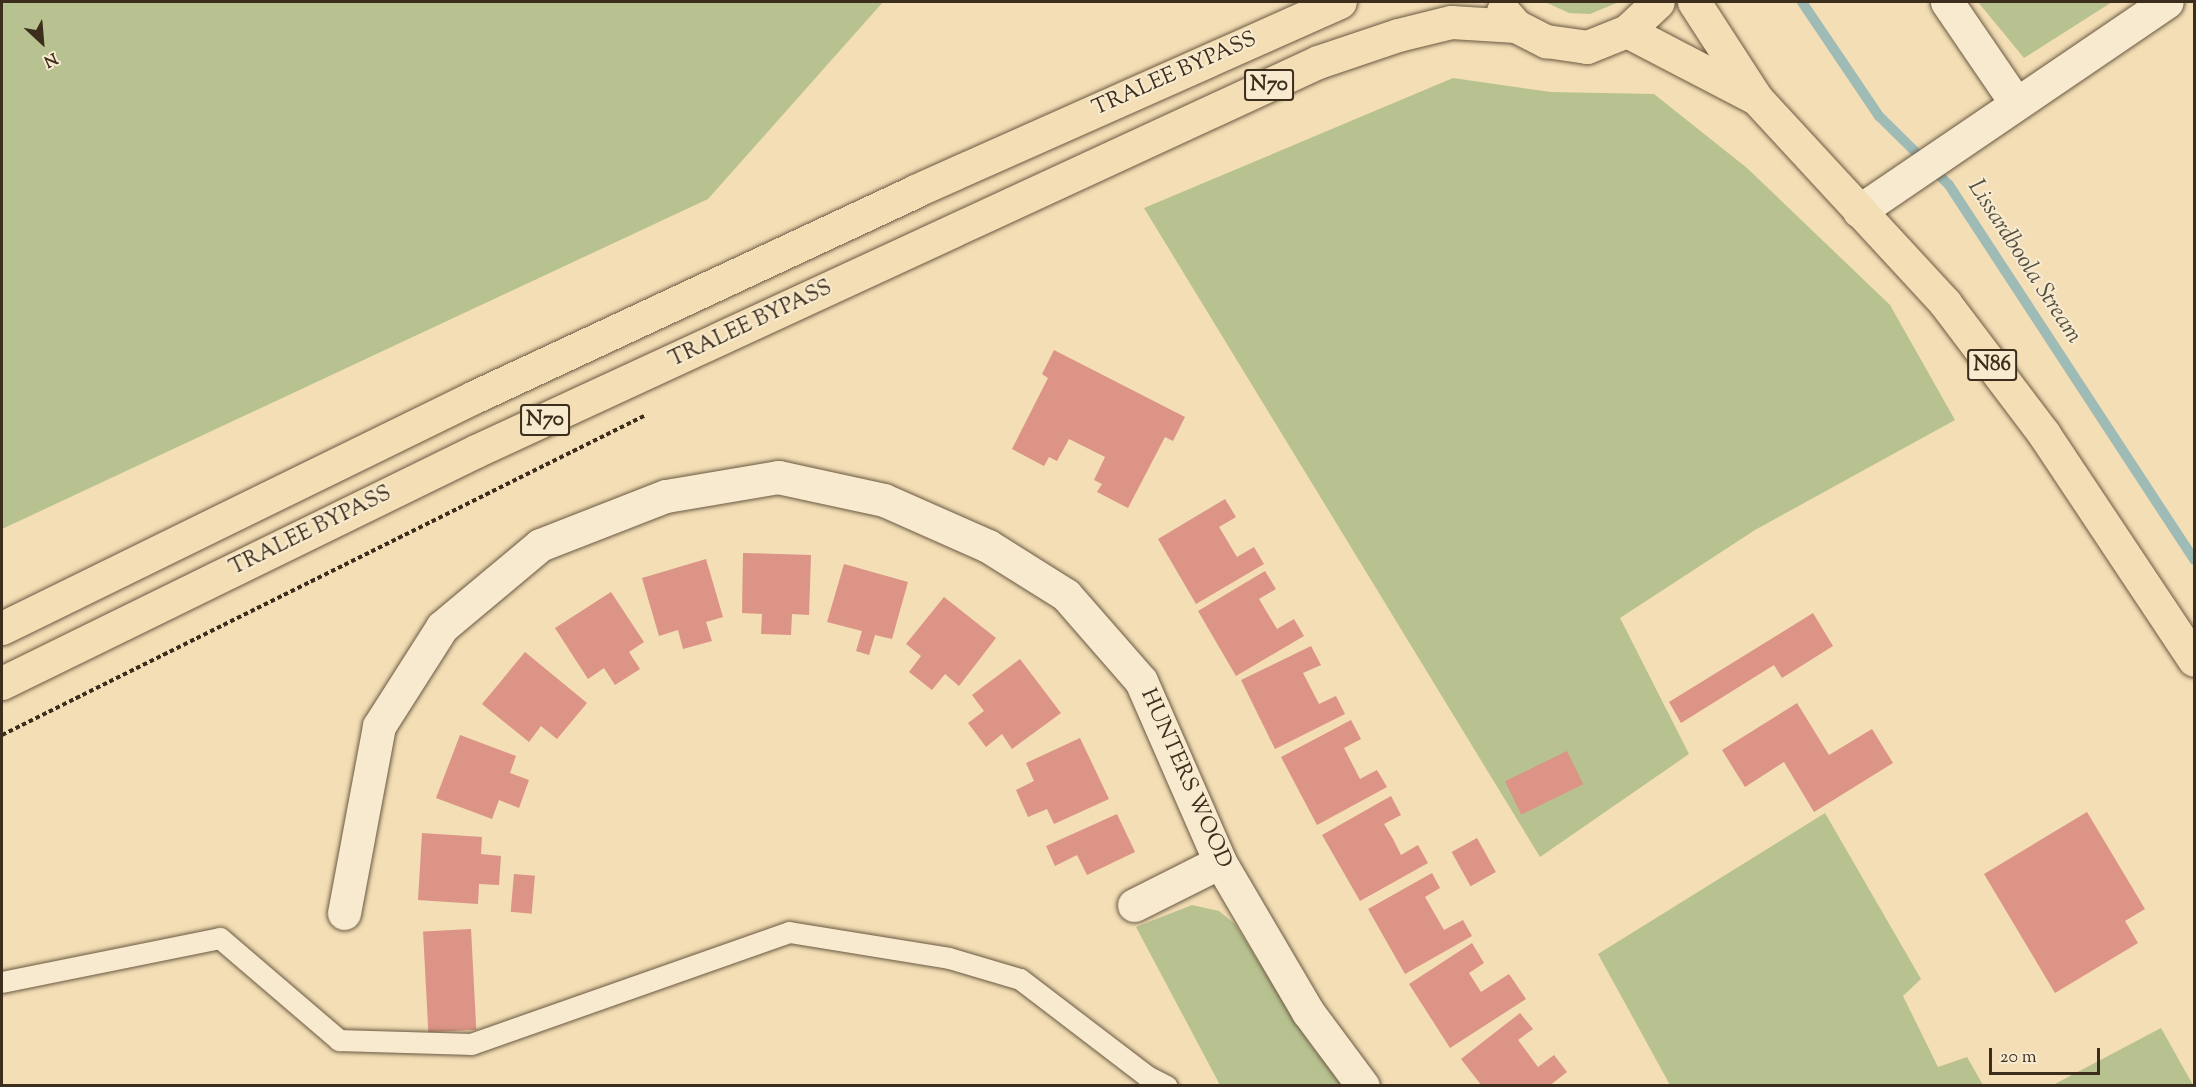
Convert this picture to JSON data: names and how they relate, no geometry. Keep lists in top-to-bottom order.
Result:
{
  "streets": {
    "main road": ["TRALEE BYPASS", "N70", "N86"],
    "street": ["HUNTERS WOOD"]
  },
  "crossings": [
    ["TRALEE BYPASS", "N70"],
    ["N70", "N86"]
  ],
  "water": ["Lissardboola Stream"],
  "scale_bar": "20 m",
  "north": "bottom right"
}
